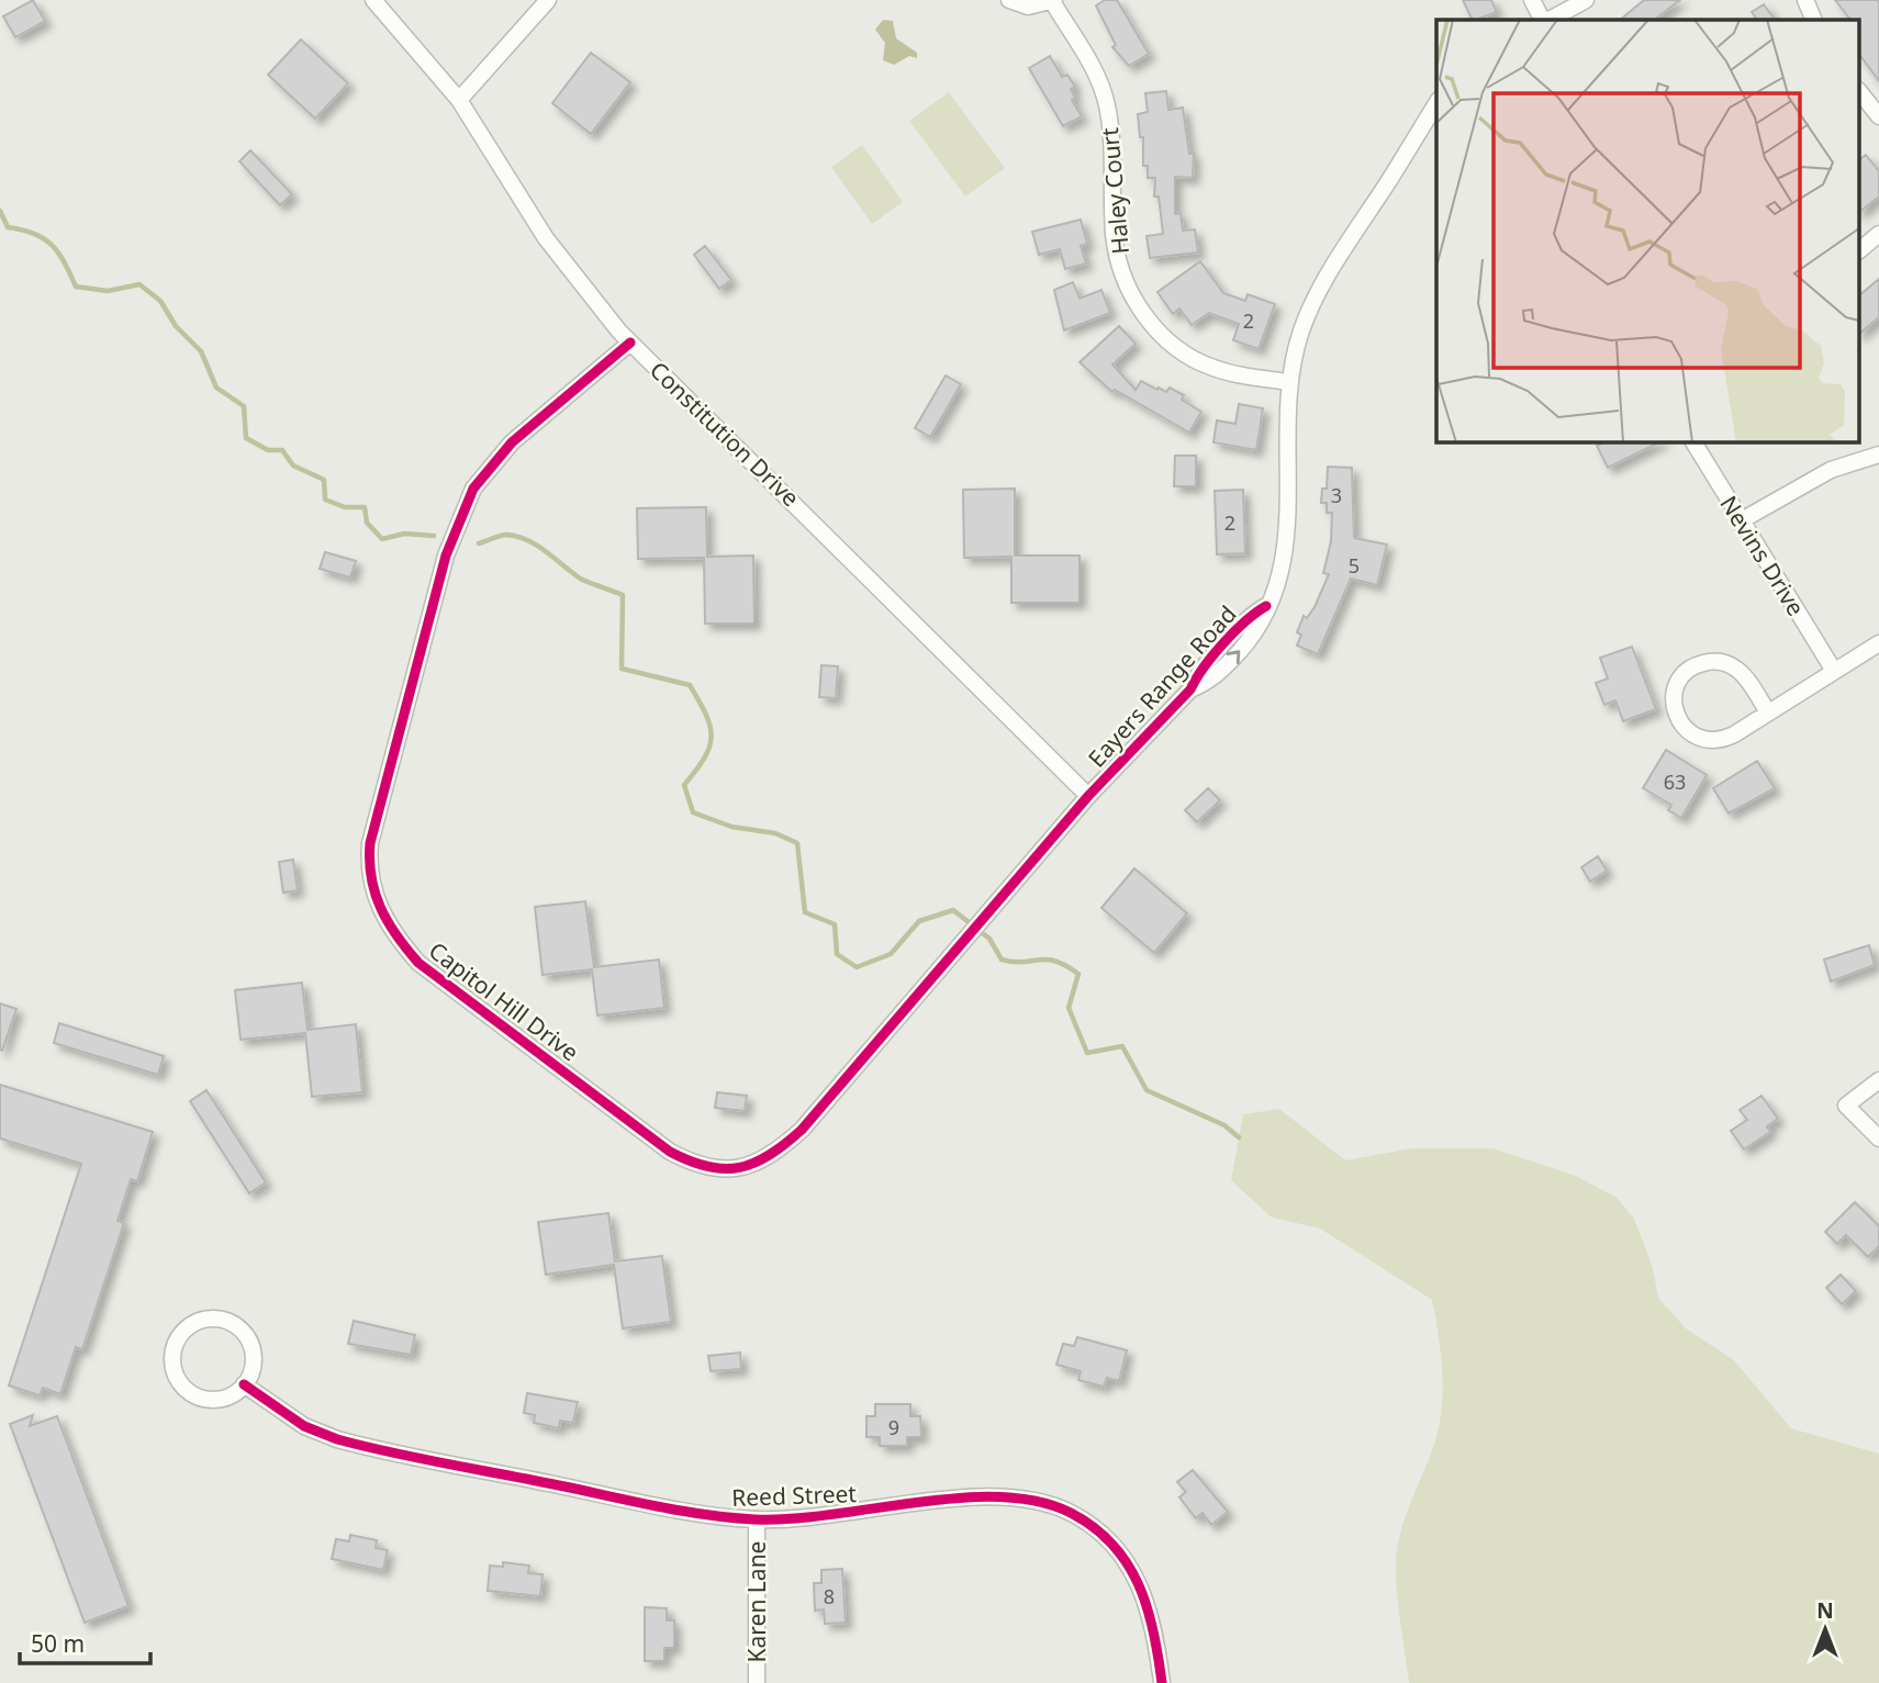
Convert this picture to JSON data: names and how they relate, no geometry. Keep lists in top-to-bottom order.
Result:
{
  "streets": {
    "street": [
      "Haley Court",
      "Constitution Drive",
      "Nevins Drive",
      "Eayers Range Road",
      "Capitol Hill Drive",
      "Reed Street",
      "Karen Lane"
    ]
  },
  "crossings": [
    ["Haley Court", "Eayers Range Road"],
    ["Constitution Drive", "Eayers Range Road"],
    ["Constitution Drive", "Capitol Hill Drive"],
    ["Eayers Range Road", "Capitol Hill Drive"],
    ["Reed Street", "Karen Lane"]
  ],
  "house_numbers": [
    "2",
    "3",
    "2",
    "5",
    "63",
    "9",
    "8"
  ],
  "scale_bar": "50 m",
  "north": "top"
}
